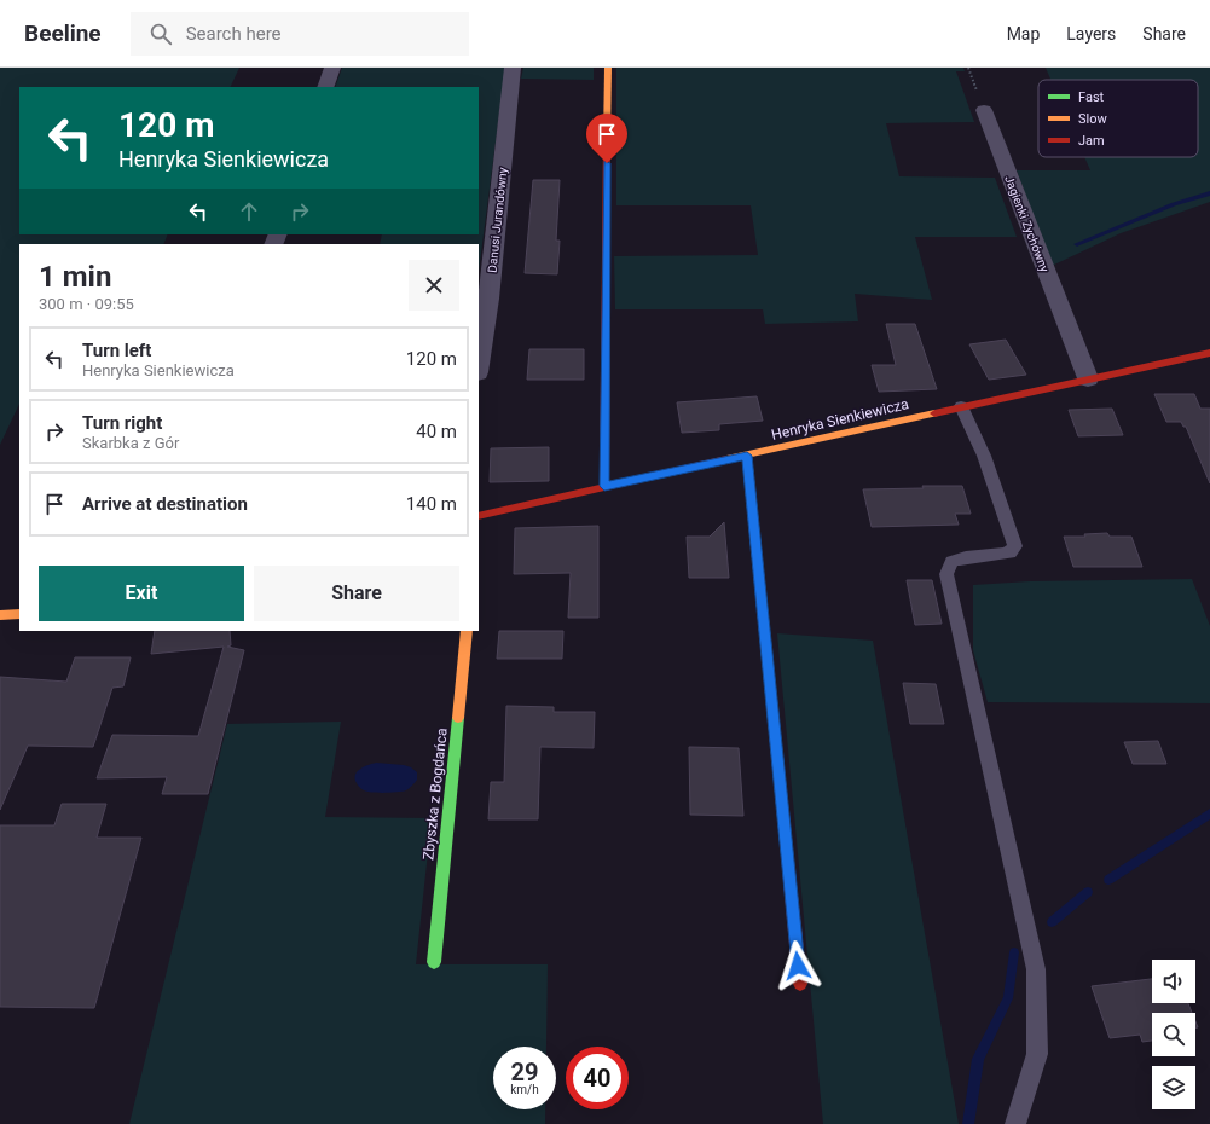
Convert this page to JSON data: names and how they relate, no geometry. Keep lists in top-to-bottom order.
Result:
{
  "streets": {
    "street": [
      "Danusi Jurandówny",
      "Jagienki Zychówny",
      "Henryka Sienkiewicza",
      "Zbyszka z Bogdańca"
    ]
  },
  "crossings": [
    ["Jagienki Zychówny", "Henryka Sienkiewicza"]
  ],
  "legend": ["Fast", "Slow", "Jam"],
  "page": {
    "header": "Beeline",
    "search": "Search here",
    "nav": ["Map", "Layers", "Share"],
    "turn": ["120 m", "Henryka Sienkiewicza"],
    "heading": ["1 min", "300 m · 09:55"],
    "list": [
      {
        "name": "Turn left",
        "note": "Henryka Sienkiewicza",
        "value": "120 m"
      },
      {
        "name": "Turn right",
        "note": "Skarbka z Gór",
        "value": "40 m"
      },
      {
        "name": "Arrive at destination",
        "value": "140 m"
      }
    ],
    "buttons": ["Exit", "Share"],
    "speed": "29 km/h",
    "limit": "40"
  }
}
